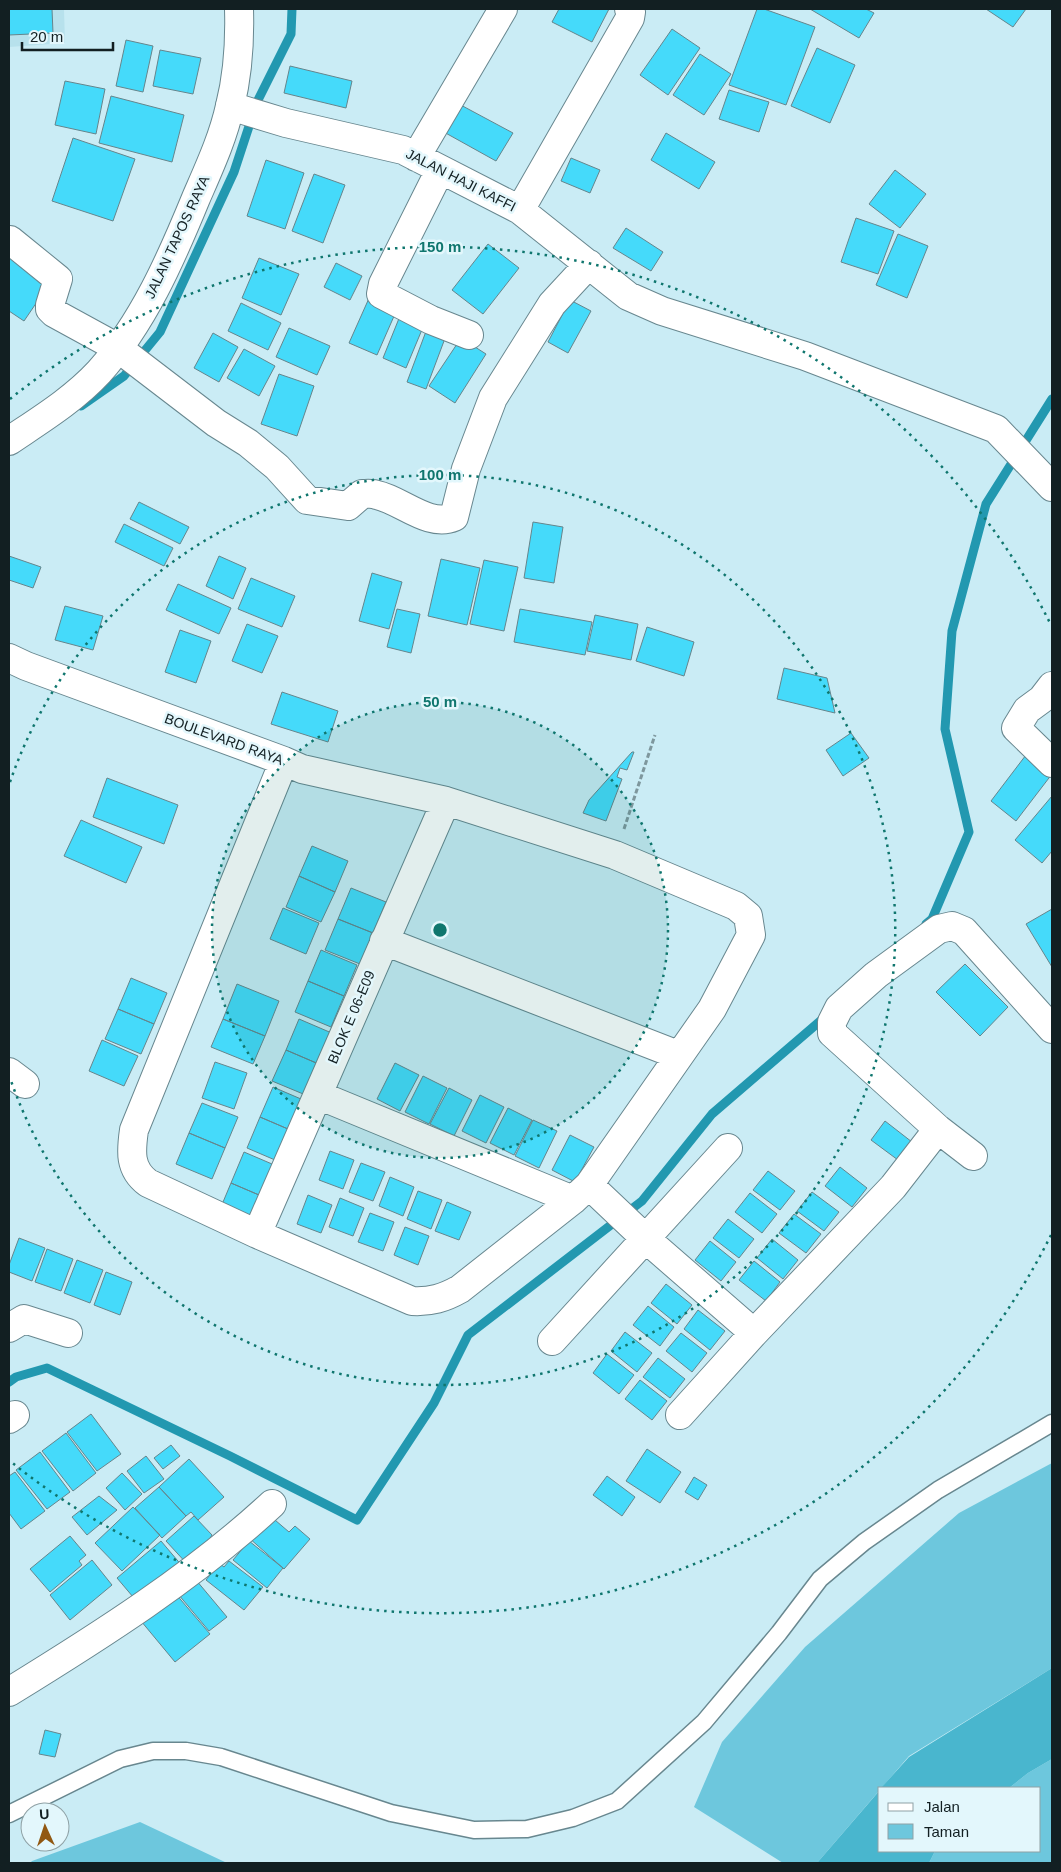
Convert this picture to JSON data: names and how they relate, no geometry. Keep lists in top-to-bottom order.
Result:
{
  "streets": {
    "street": [
      "JALAN HAJI KAFFI",
      "JALAN TAPOS RAYA",
      "BOULEVARD RAYA",
      "BLOK E 06-E09"
    ]
  },
  "crossings": [
    ["JALAN HAJI KAFFI", "JALAN TAPOS RAYA"],
    ["BOULEVARD RAYA", "BLOK E 06-E09"]
  ],
  "legend": ["Jalan", "Taman"],
  "scale_bar": "20 m",
  "north": "top",
  "rings": ["150 m", "100 m", "50 m"]
}
